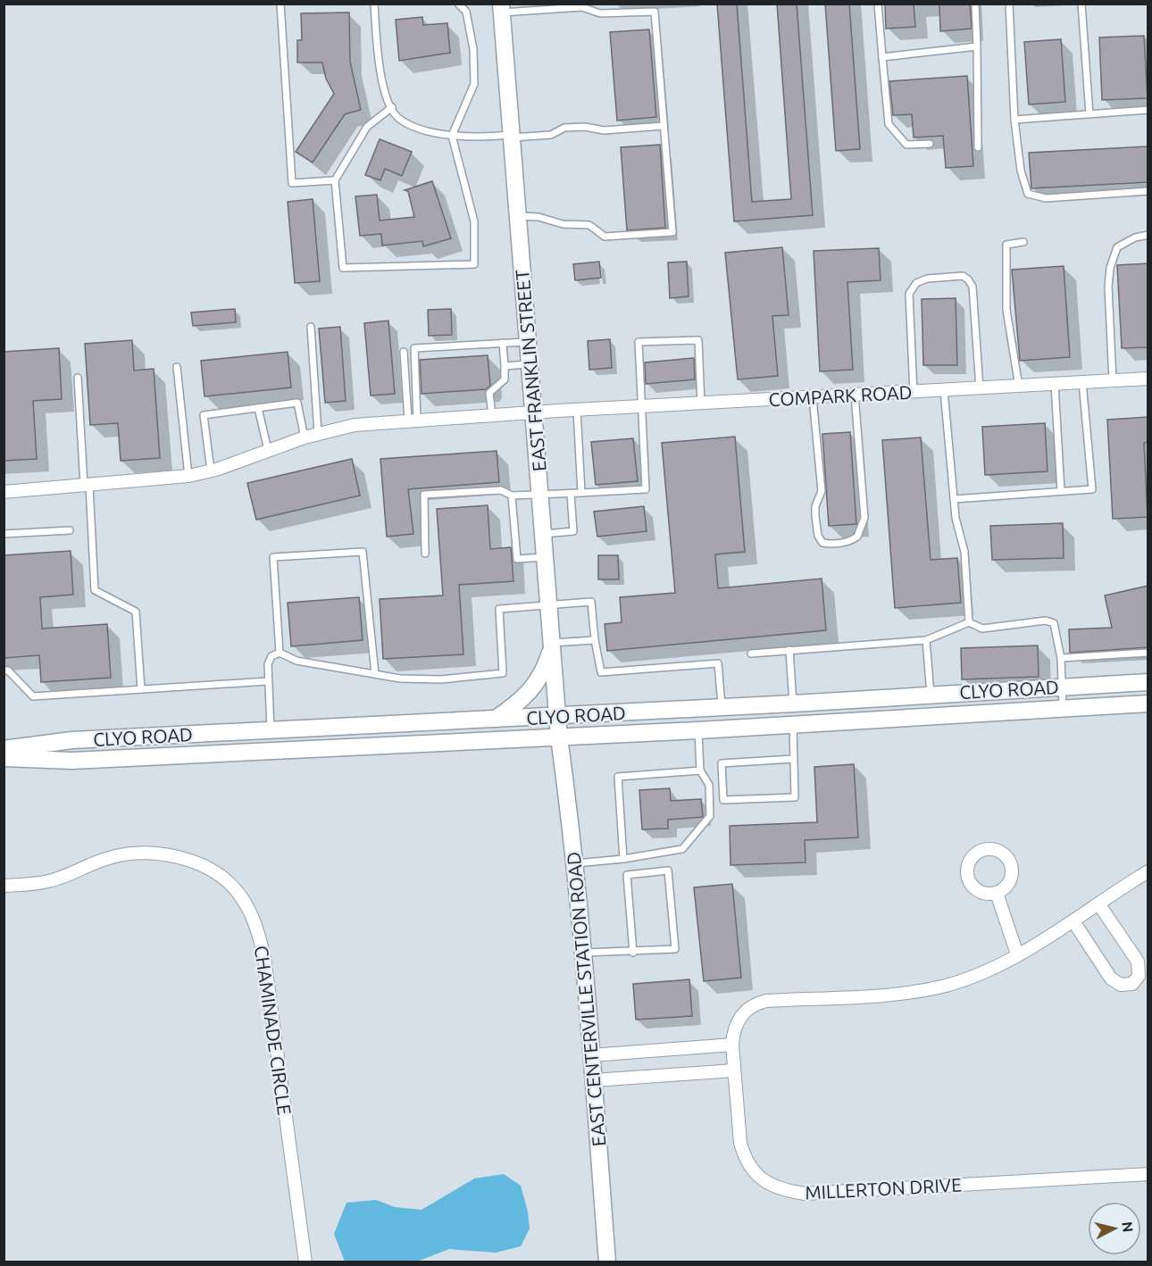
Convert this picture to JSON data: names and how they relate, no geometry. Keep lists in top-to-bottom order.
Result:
{
  "streets": {
    "street": [
      "EAST FRANKLIN STREET",
      "COMPARK ROAD",
      "CLYO ROAD",
      "EAST CENTERVILLE STATION ROAD",
      "CHAMINADE CIRCLE",
      "MILLERTON DRIVE"
    ]
  },
  "crossings": [
    ["EAST FRANKLIN STREET", "COMPARK ROAD"],
    ["EAST FRANKLIN STREET", "CLYO ROAD"],
    ["EAST FRANKLIN STREET", "EAST CENTERVILLE STATION ROAD"],
    ["CLYO ROAD", "EAST CENTERVILLE STATION ROAD"]
  ],
  "north": "right"
}
